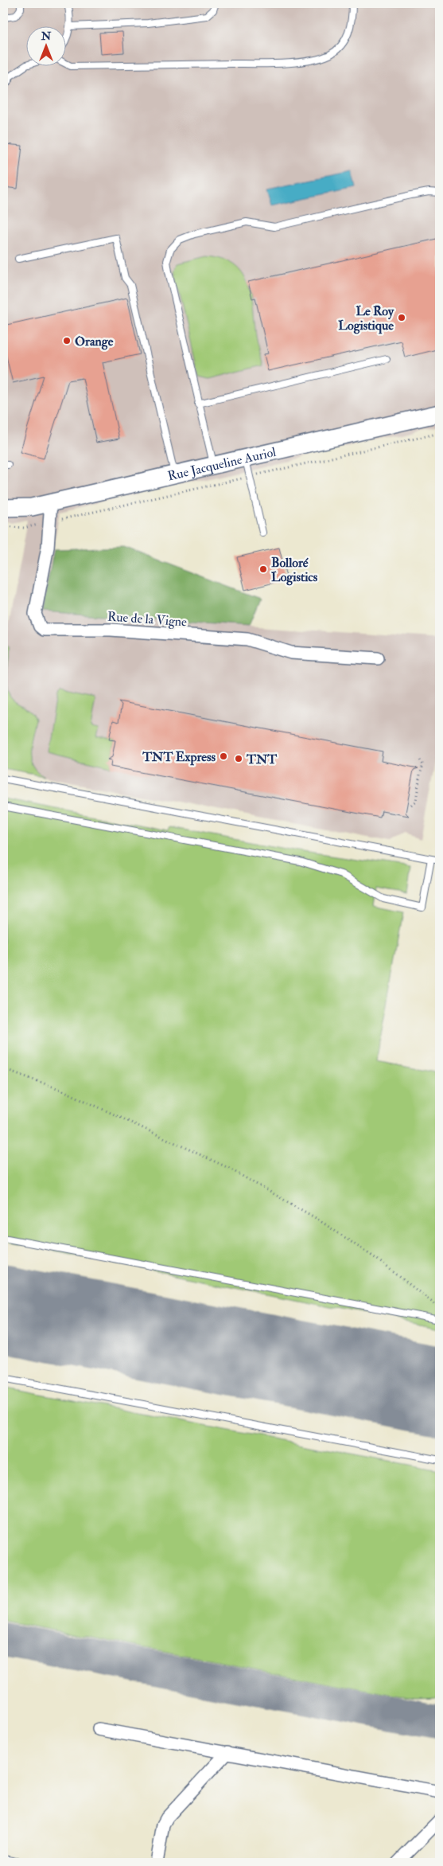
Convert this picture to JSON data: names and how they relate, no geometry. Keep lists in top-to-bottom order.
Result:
{
  "streets": {
    "street": ["Rue Jacqueline Auriol", "Rue de la Vigne"]
  },
  "crossings": [
    ["Rue Jacqueline Auriol", "Rue de la Vigne"]
  ],
  "places": [
    "Le Roy Logistique",
    "Orange",
    "Bolloré Logistics",
    "TNT Express",
    "TNT"
  ],
  "north": "top"
}
